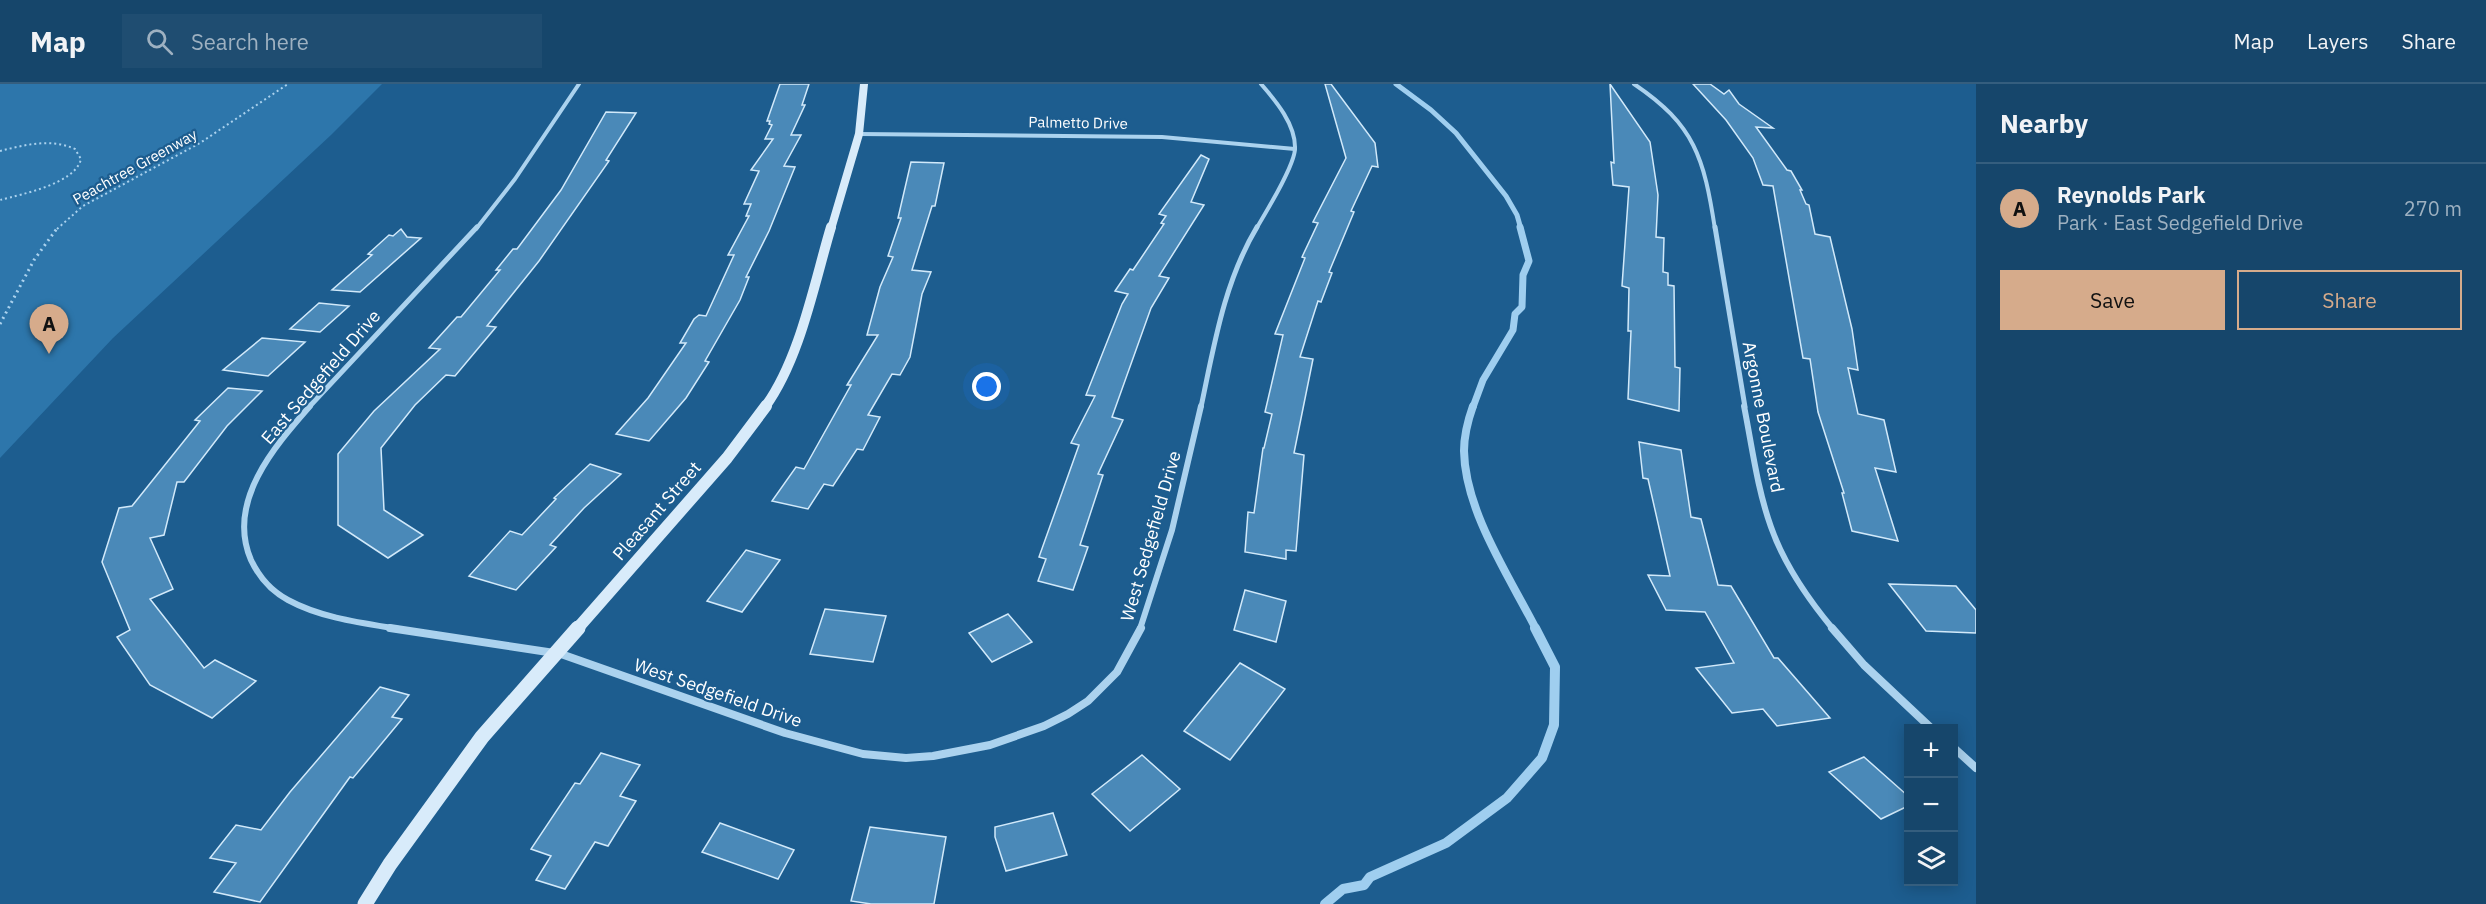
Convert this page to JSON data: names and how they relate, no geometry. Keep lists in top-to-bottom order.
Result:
{
  "streets": {
    "street": [
      "Palmetto Drive",
      "East Sedgefield Drive",
      "Argonne Boulevard",
      "Pleasant Street",
      "West Sedgefield Drive"
    ],
    "path": ["Peachtree Greenway"]
  },
  "crossings": [
    ["Palmetto Drive", "Pleasant Street"],
    ["Palmetto Drive", "West Sedgefield Drive"],
    ["East Sedgefield Drive", "Pleasant Street"],
    ["East Sedgefield Drive", "West Sedgefield Drive"],
    ["Pleasant Street", "West Sedgefield Drive"]
  ],
  "page": {
    "header": "Map",
    "search": "Search here",
    "nav": ["Map", "Layers", "Share"],
    "heading": "Nearby",
    "list": [
      {
        "mark": "A",
        "name": "Reynolds Park",
        "note": "Park · East Sedgefield Drive",
        "value": "270 m"
      }
    ],
    "buttons": ["Save", "Share"],
    "pins": "A",
    "map_buttons": ["+", "−"]
  }
}
